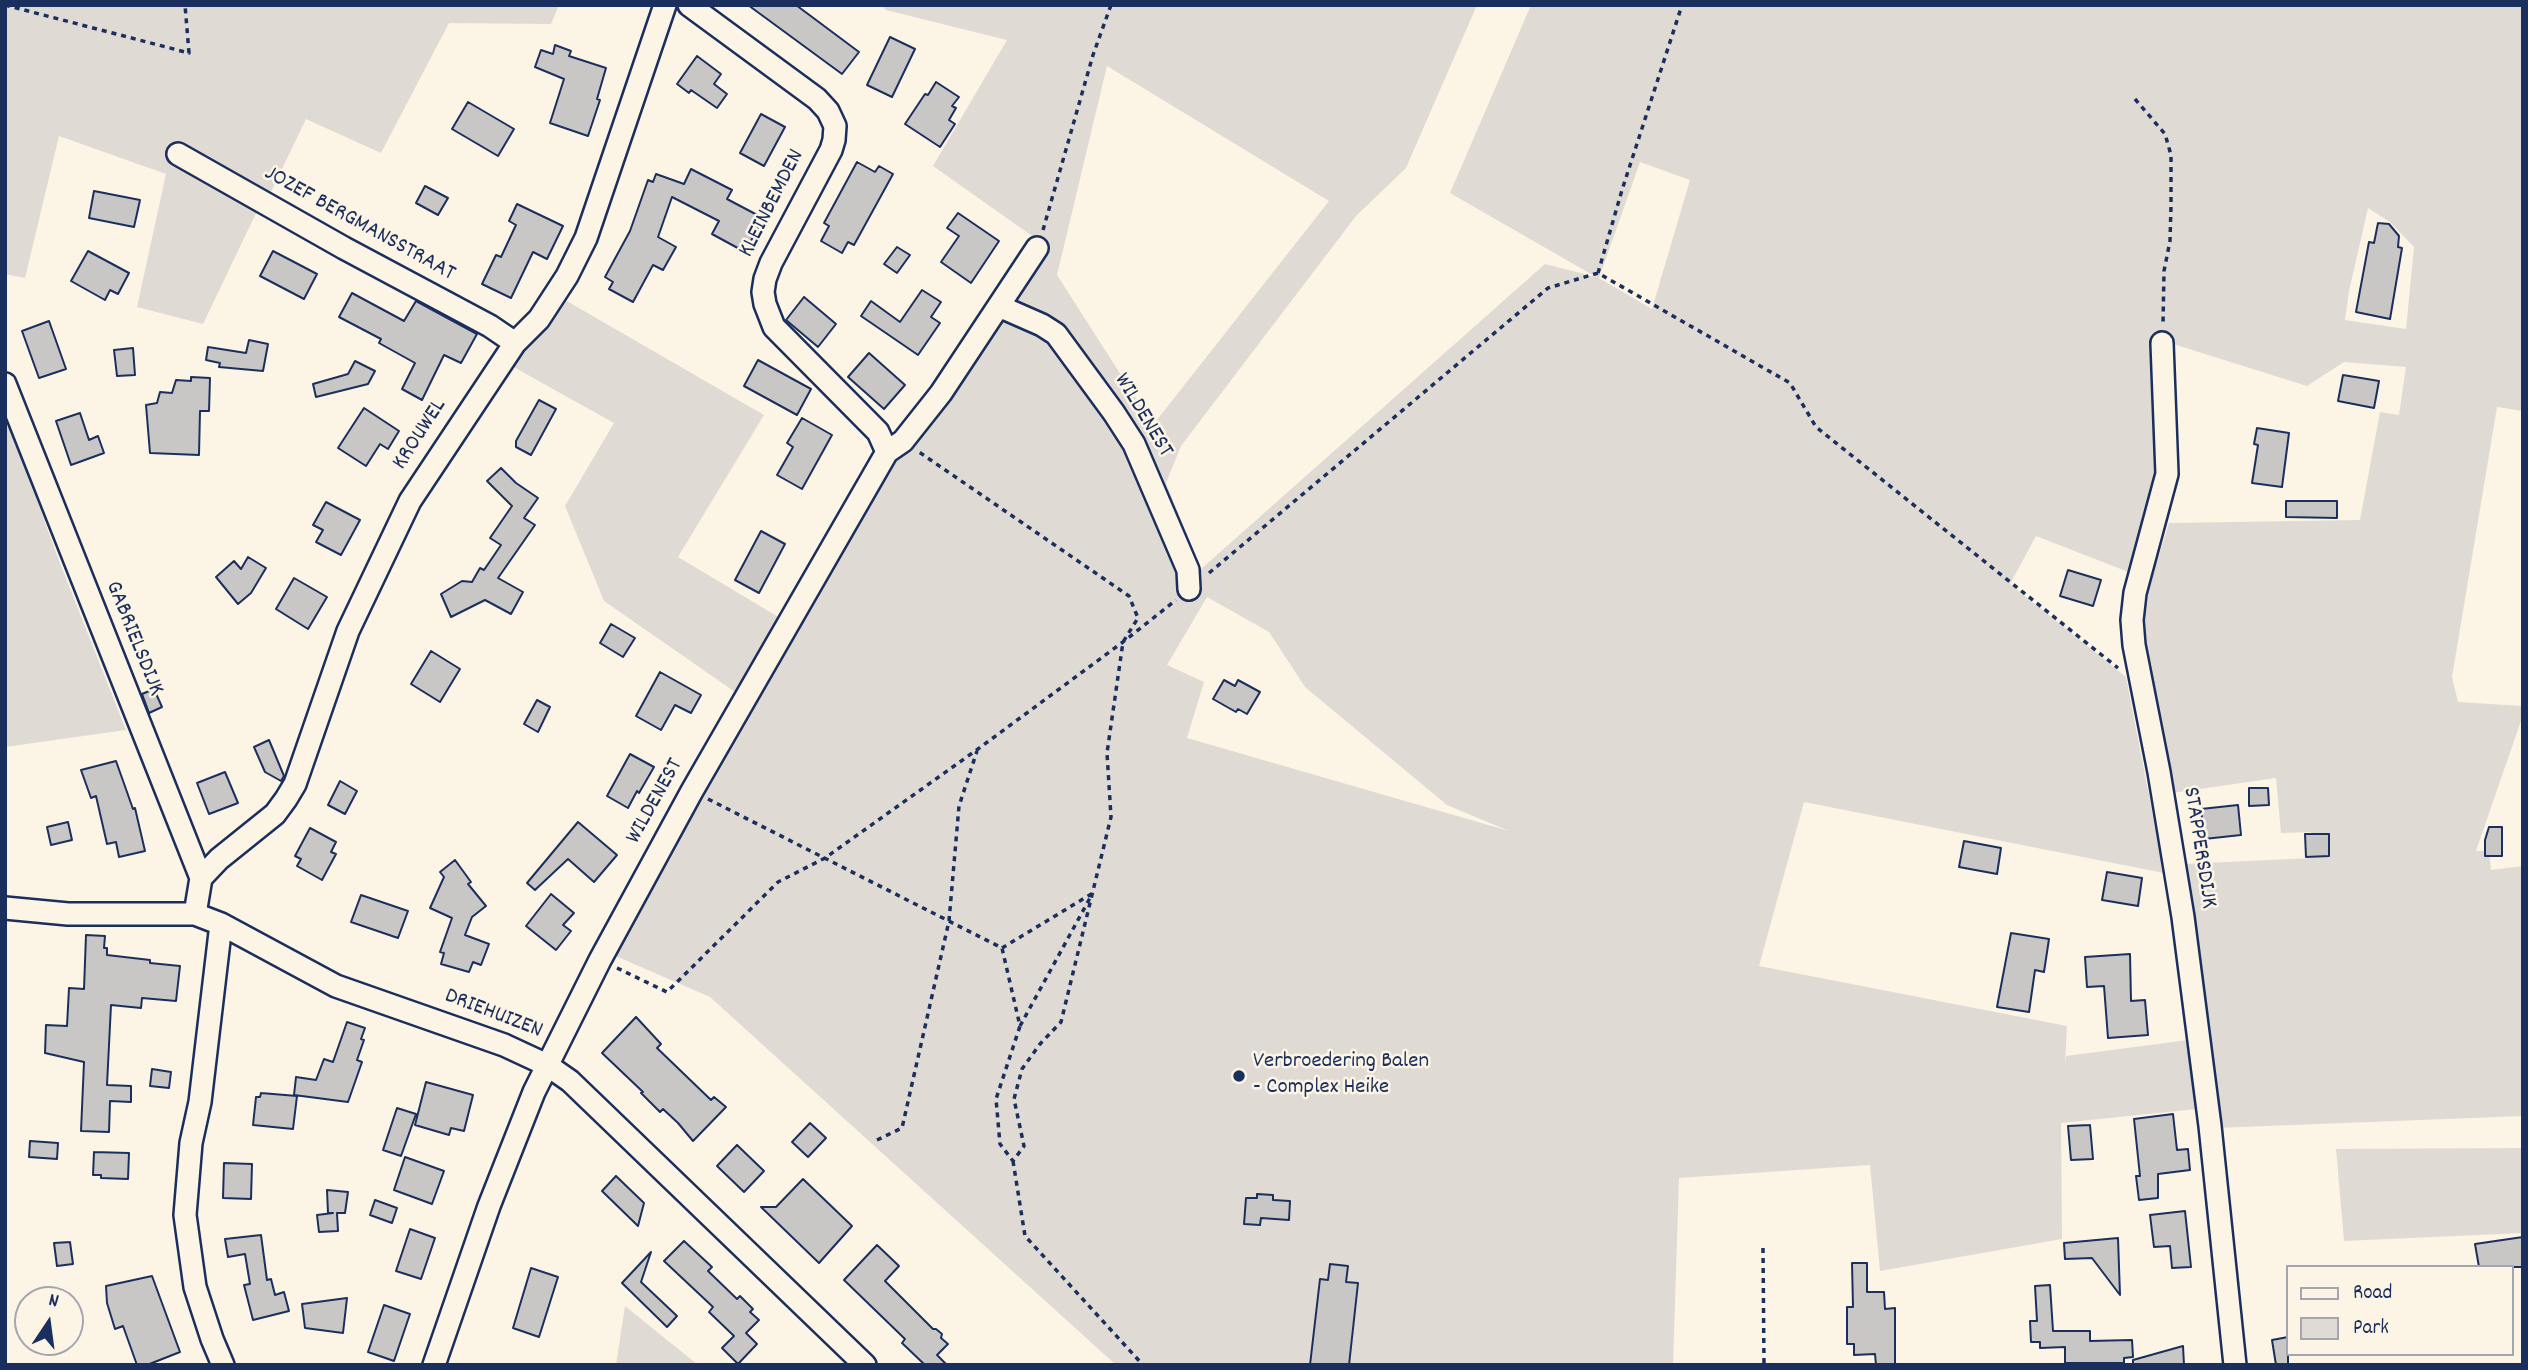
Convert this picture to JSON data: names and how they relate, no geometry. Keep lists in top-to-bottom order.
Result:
{
  "streets": {
    "street": [
      "KLEINBEMDEN",
      "JOZEF BERGMANSSTRAAT",
      "WILDENEST",
      "KROUWEL",
      "GABRIELSDIJK",
      "STAPPERSDIJK",
      "DRIEHUIZEN"
    ]
  },
  "crossings": [
    ["KLEINBEMDEN", "WILDENEST"],
    ["JOZEF BERGMANSSTRAAT", "KROUWEL"],
    ["WILDENEST", "DRIEHUIZEN"],
    ["KROUWEL", "GABRIELSDIJK"]
  ],
  "places": ["Verbroedering Balen - Complex Heike"],
  "legend": ["Road", "Park"],
  "north": "top"
}
